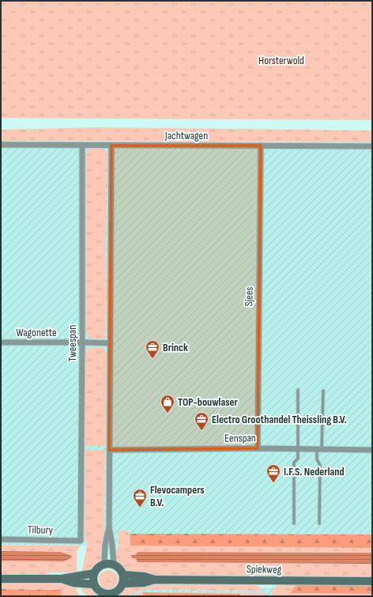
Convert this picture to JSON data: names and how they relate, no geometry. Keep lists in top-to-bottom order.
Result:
{
  "streets": {
    "main road": ["Spiekweg"],
    "street": [
      "Jachtwagen",
      "Sjees",
      "Wagonette",
      "Tweespan",
      "Eenspan",
      "Tilbury"
    ]
  },
  "crossings": [
    ["Jachtwagen", "Sjees"],
    ["Jachtwagen", "Tweespan"],
    ["Sjees", "Eenspan"],
    ["Wagonette", "Tweespan"],
    ["Tweespan", "Tilbury"]
  ],
  "parks": ["Horsterwold"],
  "places": {
    "office": [
      "Brinck",
      "Electro Groothandel Theissling B.V.",
      "I.F.S. Nederland",
      "Flevocampers B.V."
    ],
    "shop": ["TOP-bouwlaser"]
  }
}
